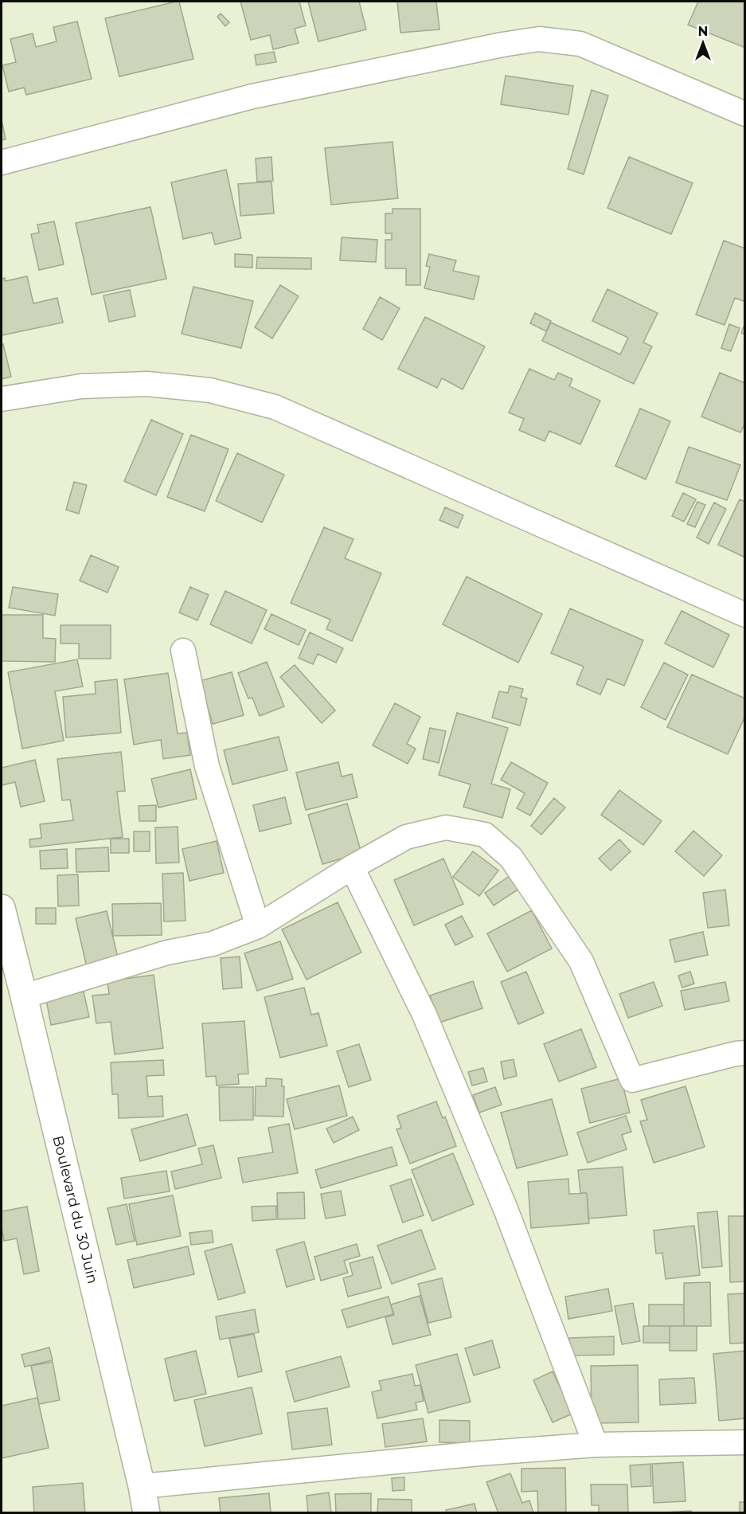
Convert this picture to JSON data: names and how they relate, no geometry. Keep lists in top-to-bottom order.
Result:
{
  "streets": {
    "street": ["Boulevard du 30 Juin"]
  },
  "north": "top"
}
